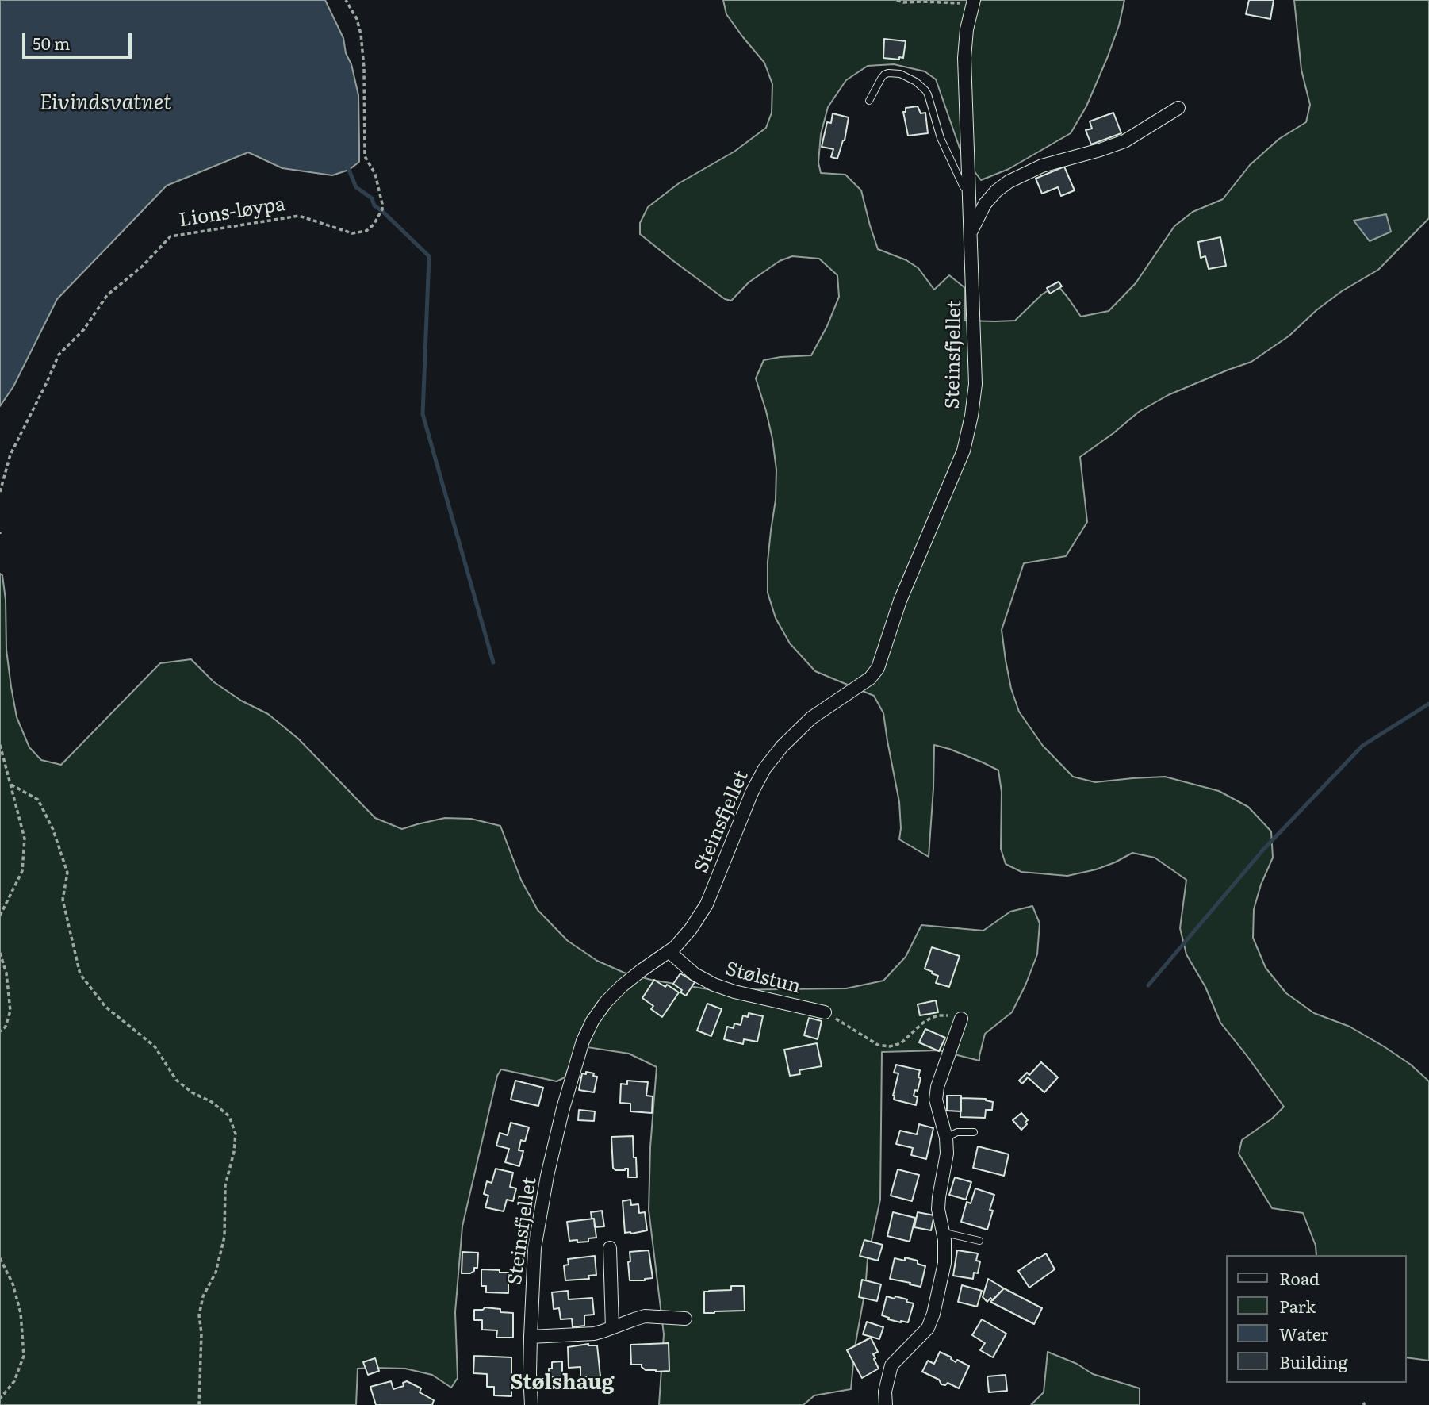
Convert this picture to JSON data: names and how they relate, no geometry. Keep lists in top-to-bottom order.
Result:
{
  "streets": {
    "street": ["Steinsfjellet", "Stølstun"],
    "path": ["Lions-løypa"]
  },
  "crossings": [
    ["Steinsfjellet", "Stølstun"]
  ],
  "districts": ["Stølshaug"],
  "water": ["Eivindsvatnet"],
  "legend": [
    "Road",
    "Park",
    "Water",
    "Building"
  ],
  "scale_bar": "50 m"
}
